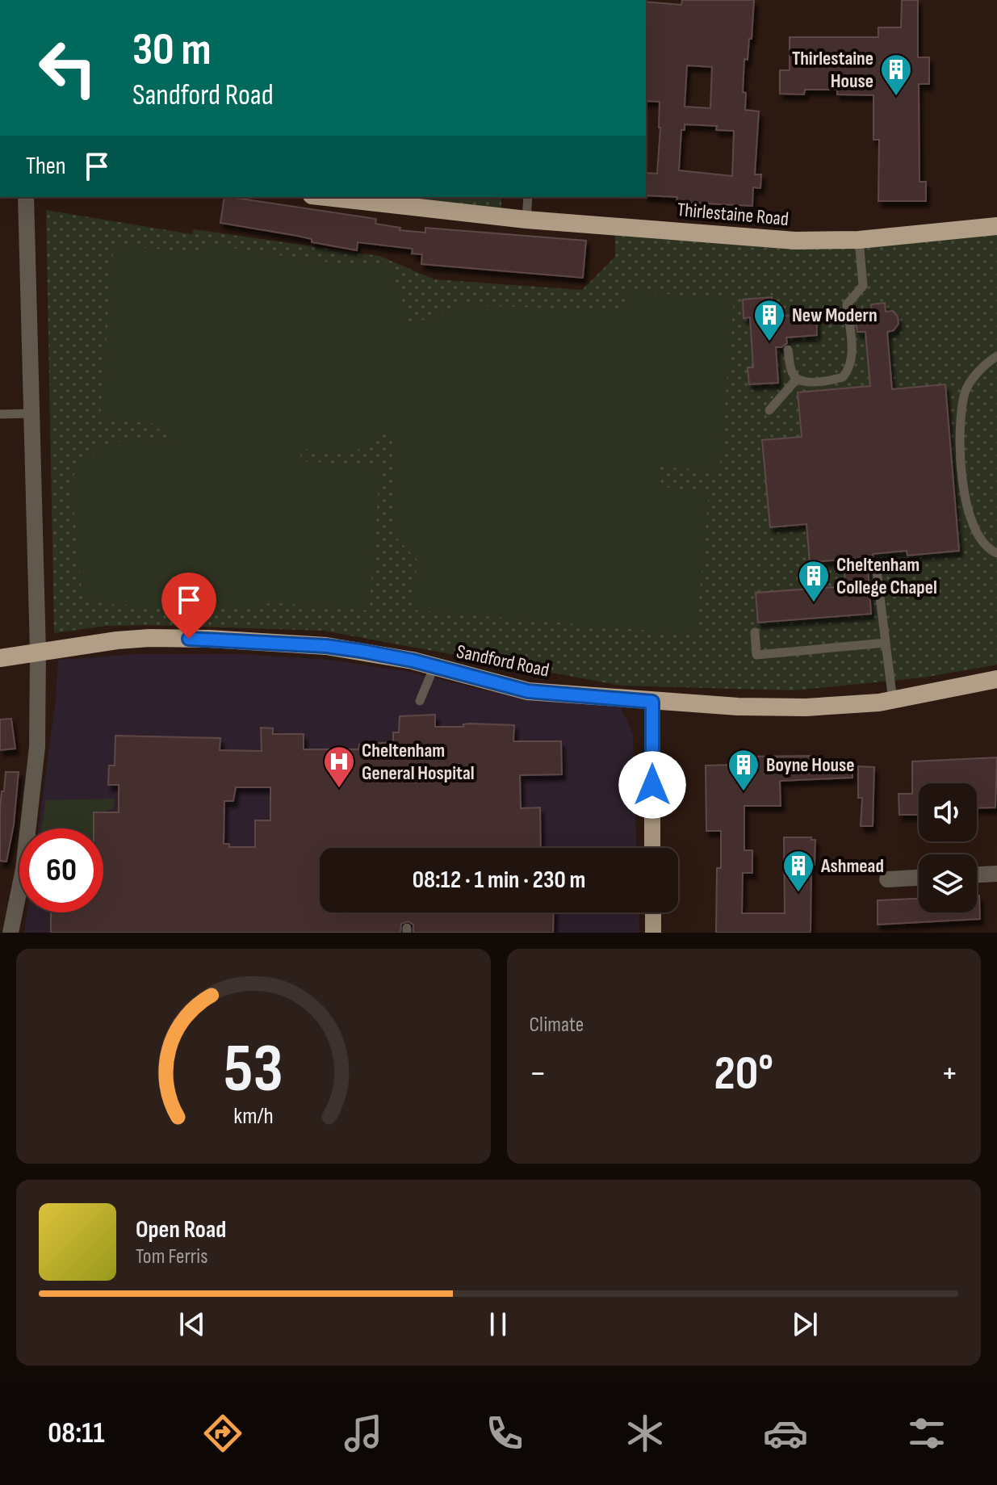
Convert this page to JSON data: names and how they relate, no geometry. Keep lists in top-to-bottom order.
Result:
{
  "streets": {
    "highway": ["Thirlestaine Road", "Sandford Road"]
  },
  "places": {
    "building": [
      "Thirlestaine House",
      "New Modern",
      "Cheltenham College Chapel",
      "Boyne House",
      "Ashmead"
    ],
    "hospital": ["Cheltenham General Hospital"]
  },
  "page": {
    "turn": ["30 m", "Sandford Road"],
    "then": "Then",
    "limit": "60",
    "trip": "08:12 · 1 min · 230 m",
    "tile": "Climate",
    "heat": ["−", "20°", "+"],
    "song": ["Open Road", "Tom Ferris"],
    "tabs": "08:11",
    "gauge": ["53", "km/h"]
  }
}
